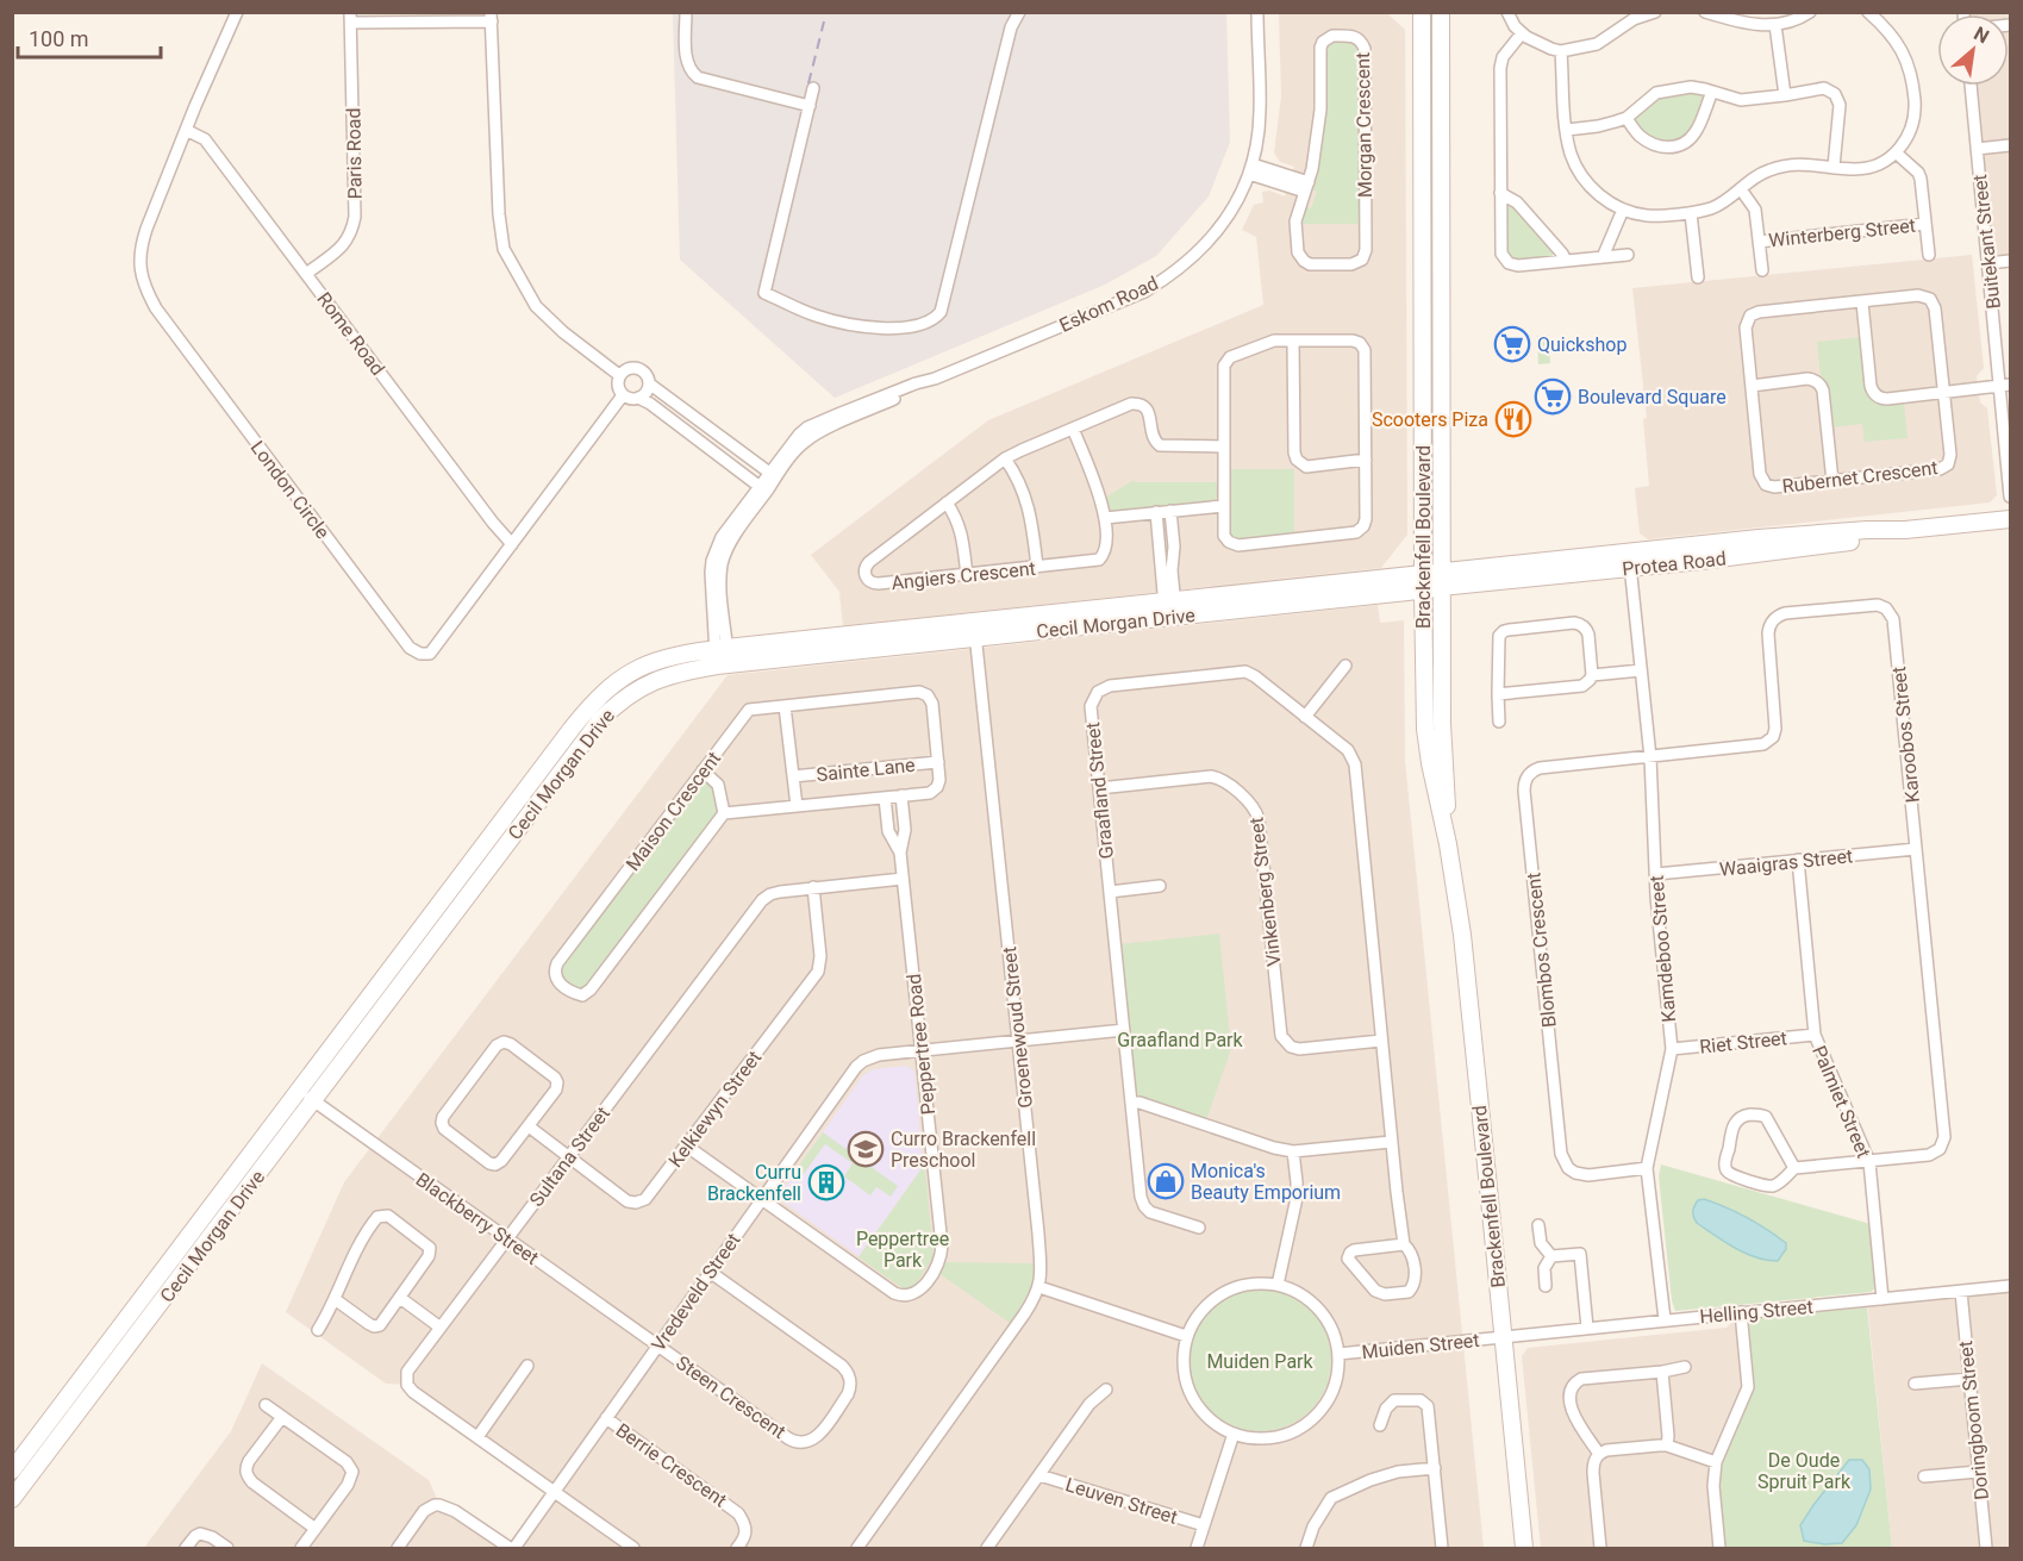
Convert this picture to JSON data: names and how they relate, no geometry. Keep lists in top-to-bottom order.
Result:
{
  "streets": {
    "street": [
      "Morgan Crescent",
      "Paris Road",
      "Winterberg Street",
      "Buitekant Street",
      "Eskom Road",
      "Rome Road",
      "Rubernet Crescent",
      "London Circle",
      "Brackenfell Boulevard",
      "Protea Road",
      "Angiers Crescent",
      "Cecil Morgan Drive",
      "Karoobos Street",
      "Sainte Lane",
      "Graafland Street",
      "Maison Crescent",
      "Waaigras Street",
      "Vinkenberg Street",
      "Kamdeboo Street",
      "Blombos Crescent",
      "Groenewoud Street",
      "Riet Street",
      "Peppertree Road",
      "Palmiet Street",
      "Kelkiewyn Street",
      "Sultana Street",
      "Blackberry Street",
      "Vredeveld Street",
      "Helling Street",
      "Muiden Street",
      "Steen Crescent",
      "Doringboom Street",
      "Berrie Crescent",
      "Leuven Street"
    ]
  },
  "crossings": [
    ["Paris Road", "Rome Road"],
    ["Eskom Road", "Cecil Morgan Drive"],
    ["Rome Road", "London Circle"],
    ["Brackenfell Boulevard", "Protea Road"],
    ["Brackenfell Boulevard", "Cecil Morgan Drive"],
    ["Brackenfell Boulevard", "Helling Street"],
    ["Brackenfell Boulevard", "Muiden Street"],
    ["Protea Road", "Cecil Morgan Drive"],
    ["Protea Road", "Kamdeboo Street"],
    ["Cecil Morgan Drive", "Groenewoud Street"],
    ["Cecil Morgan Drive", "Blackberry Street"],
    ["Karoobos Street", "Waaigras Street"],
    ["Karoobos Street", "Kamdeboo Street"],
    ["Karoobos Street", "Blombos Crescent"],
    ["Karoobos Street", "Palmiet Street"],
    ["Sainte Lane", "Maison Crescent"],
    ["Graafland Street", "Vinkenberg Street"],
    ["Graafland Street", "Vredeveld Street"],
    ["Waaigras Street", "Kamdeboo Street"],
    ["Waaigras Street", "Palmiet Street"],
    ["Kamdeboo Street", "Blombos Crescent"],
    ["Kamdeboo Street", "Riet Street"],
    ["Kamdeboo Street", "Helling Street"],
    ["Groenewoud Street", "Vredeveld Street"],
    ["Riet Street", "Palmiet Street"],
    ["Peppertree Road", "Kelkiewyn Street"],
    ["Peppertree Road", "Sultana Street"],
    ["Peppertree Road", "Vredeveld Street"],
    ["Palmiet Street", "Helling Street"],
    ["Kelkiewyn Street", "Sultana Street"],
    ["Sultana Street", "Blackberry Street"],
    ["Sultana Street", "Vredeveld Street"],
    ["Blackberry Street", "Vredeveld Street"],
    ["Blackberry Street", "Steen Crescent"],
    ["Vredeveld Street", "Steen Crescent"],
    ["Vredeveld Street", "Berrie Crescent"],
    ["Helling Street", "Muiden Street"],
    ["Helling Street", "Doringboom Street"]
  ],
  "parks": [
    "Graafland Park",
    "Peppertree Park",
    "Muiden Park",
    "De Oude Spruit Park"
  ],
  "places": {
    "supermarket": ["Quickshop", "Boulevard Square"],
    "restaurant": ["Scooters Piza"],
    "school or university": ["Curro Brackenfell Preschool"],
    "shop": ["Monica's Beauty Emporium"],
    "building": ["Curru Brackenfell"]
  },
  "scale_bar": "100 m",
  "north": "top right"
}
